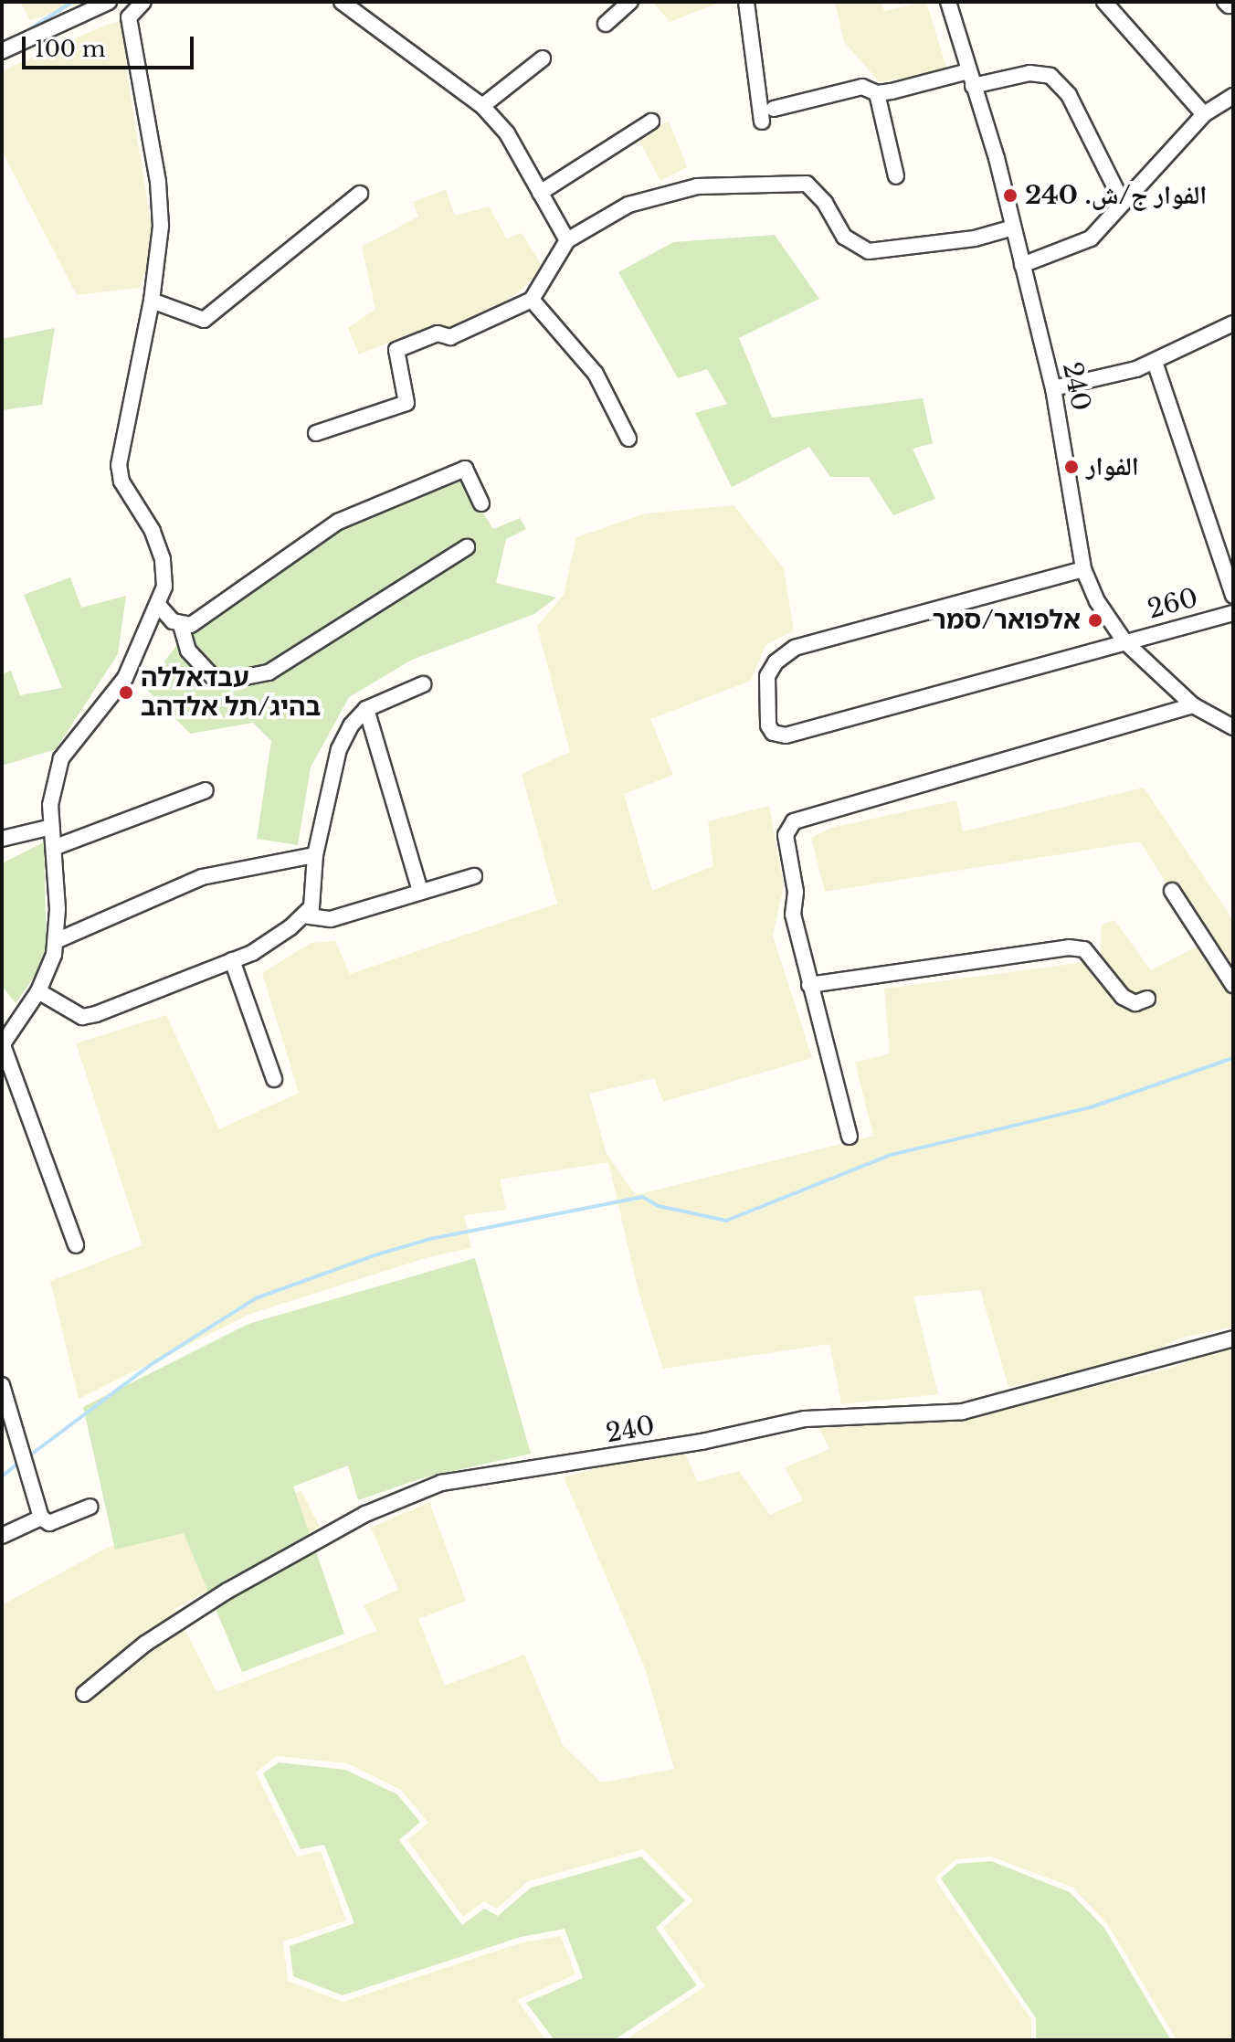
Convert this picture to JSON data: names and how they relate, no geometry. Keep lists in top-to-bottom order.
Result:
{
  "streets": {
    "street": ["240", "260"]
  },
  "crossings": [
    ["240", "260"]
  ],
  "places": [
    "الفوار ج/ش. 240",
    "الفوار",
    "אלפואר/סמר",
    "עבדאללה בהיג/תל אלדהב"
  ],
  "scale_bar": "100 m"
}
